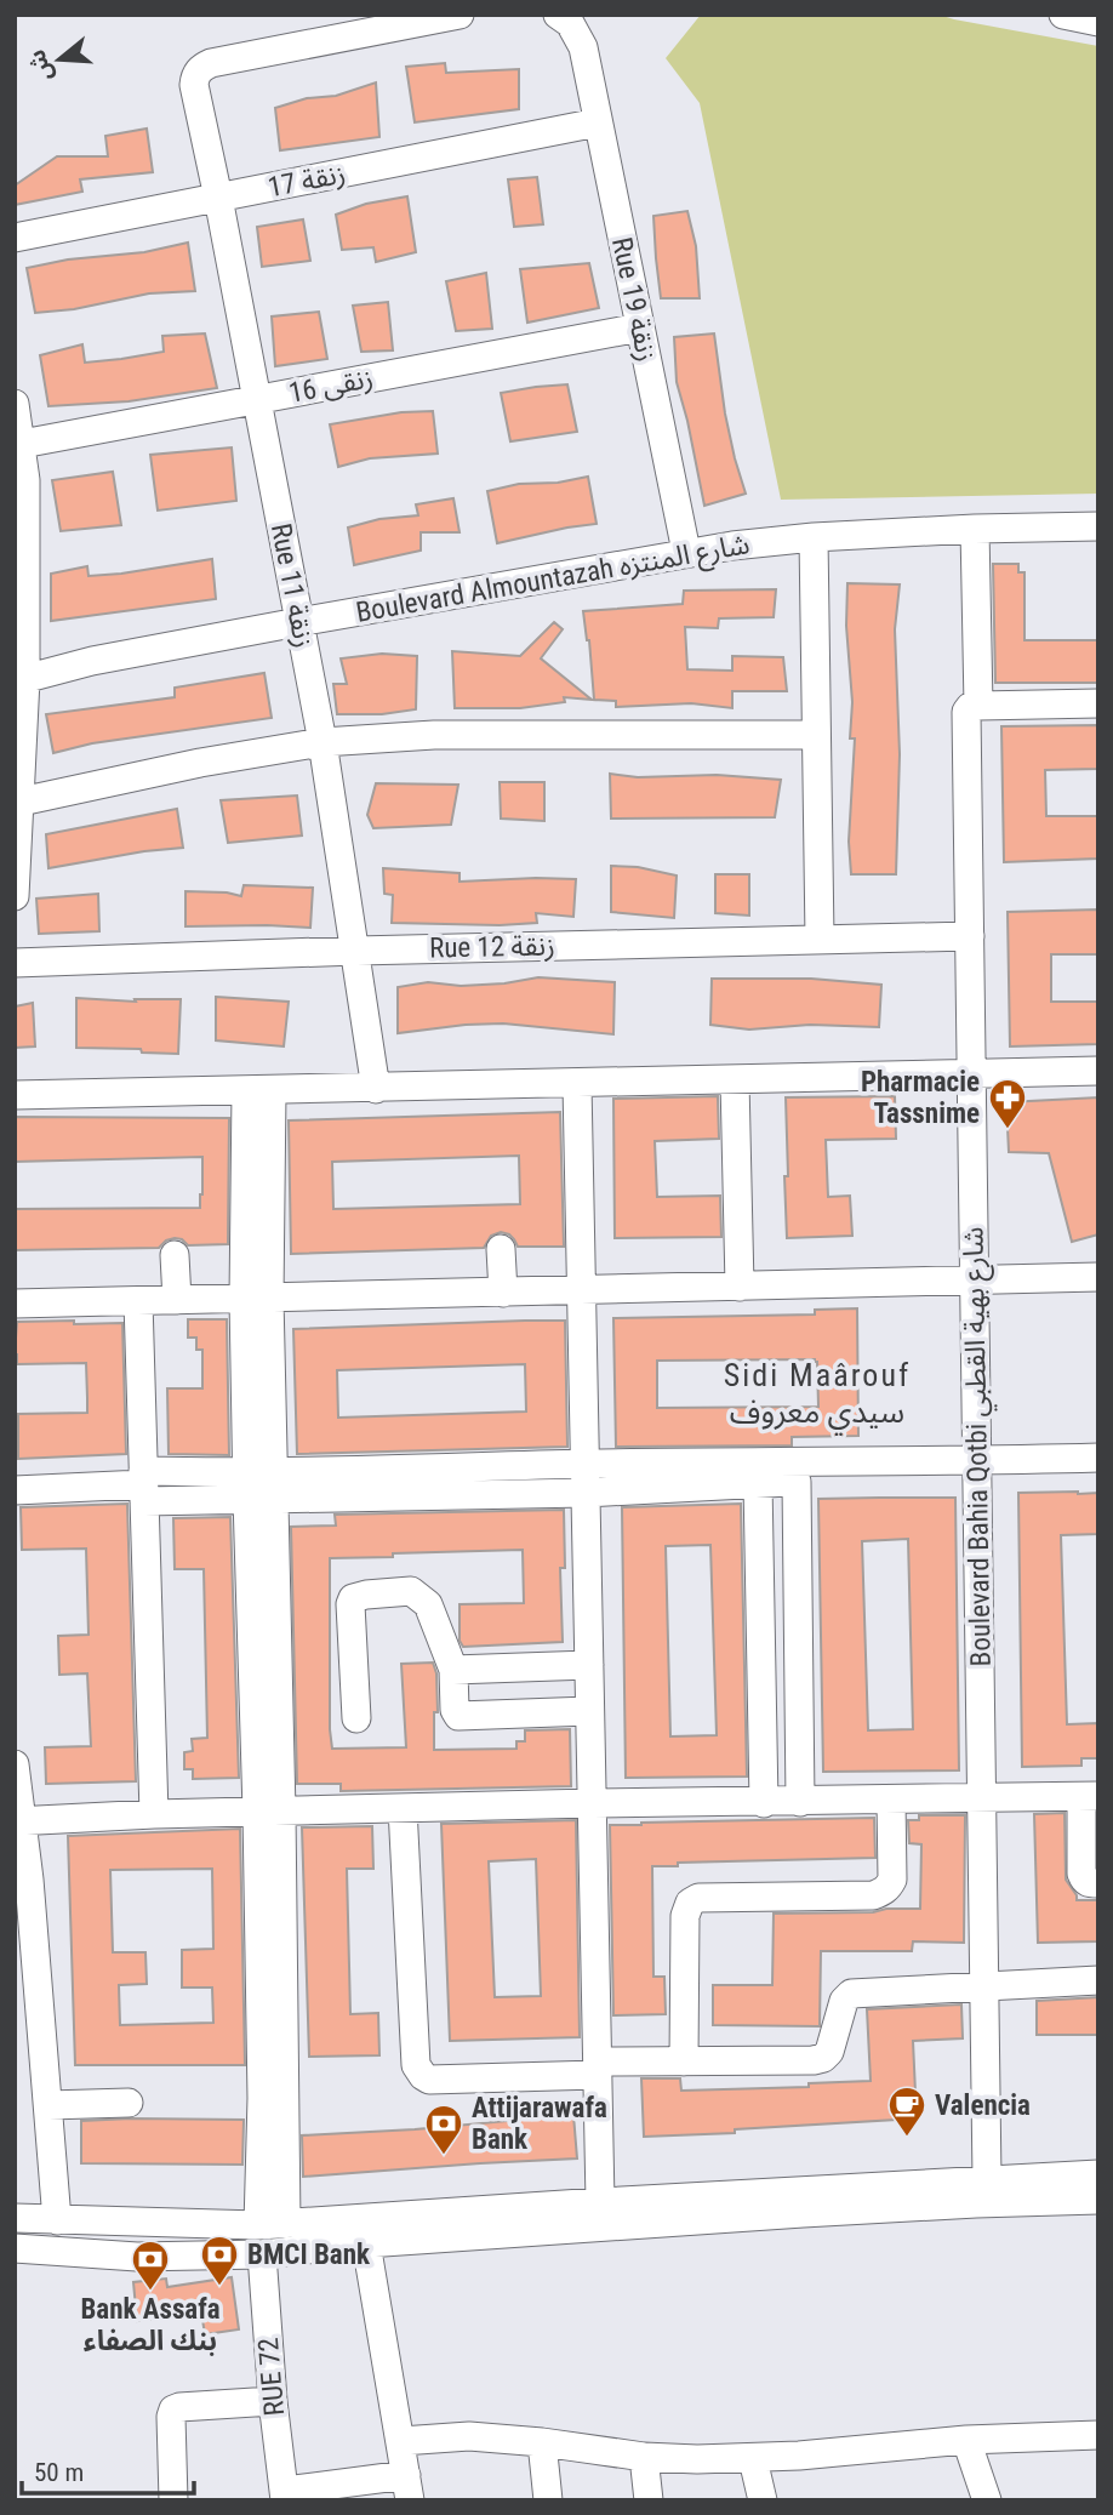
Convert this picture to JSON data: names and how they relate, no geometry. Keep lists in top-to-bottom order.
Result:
{
  "streets": {
    "street": [
      "زنقة 17",
      "Rue 19 زنقة",
      "زنقى 16",
      "Boulevard Almountazah شارع المنتزه",
      "Rue 11 زنقة",
      "Rue 12 زنقة",
      "Boulevard Bahia Qotbi شارع بهية القطبي",
      "RUE 72"
    ]
  },
  "crossings": [
    ["زنقة 17", "Rue 19 زنقة"],
    ["زنقة 17", "Rue 11 زنقة"],
    ["Rue 19 زنقة", "زنقى 16"],
    ["Rue 19 زنقة", "Boulevard Almountazah شارع المنتزه"],
    ["زنقى 16", "Rue 11 زنقة"],
    ["Boulevard Almountazah شارع المنتزه", "Rue 11 زنقة"],
    ["Boulevard Almountazah شارع المنتزه", "Boulevard Bahia Qotbi شارع بهية القطبي"],
    ["Rue 11 زنقة", "Rue 12 زنقة"],
    ["Rue 12 زنقة", "Boulevard Bahia Qotbi شارع بهية القطبي"]
  ],
  "districts": ["Sidi Maârouf سيدي معروف"],
  "places": {
    "pharmacy": ["Pharmacie Tassnime"],
    "cafe": ["Valencia"],
    "bank": ["Attijarawafa Bank", "BMCI Bank", "Bank Assafa بنك الصفاء"]
  },
  "scale_bar": "50 m",
  "north": "left"
}
